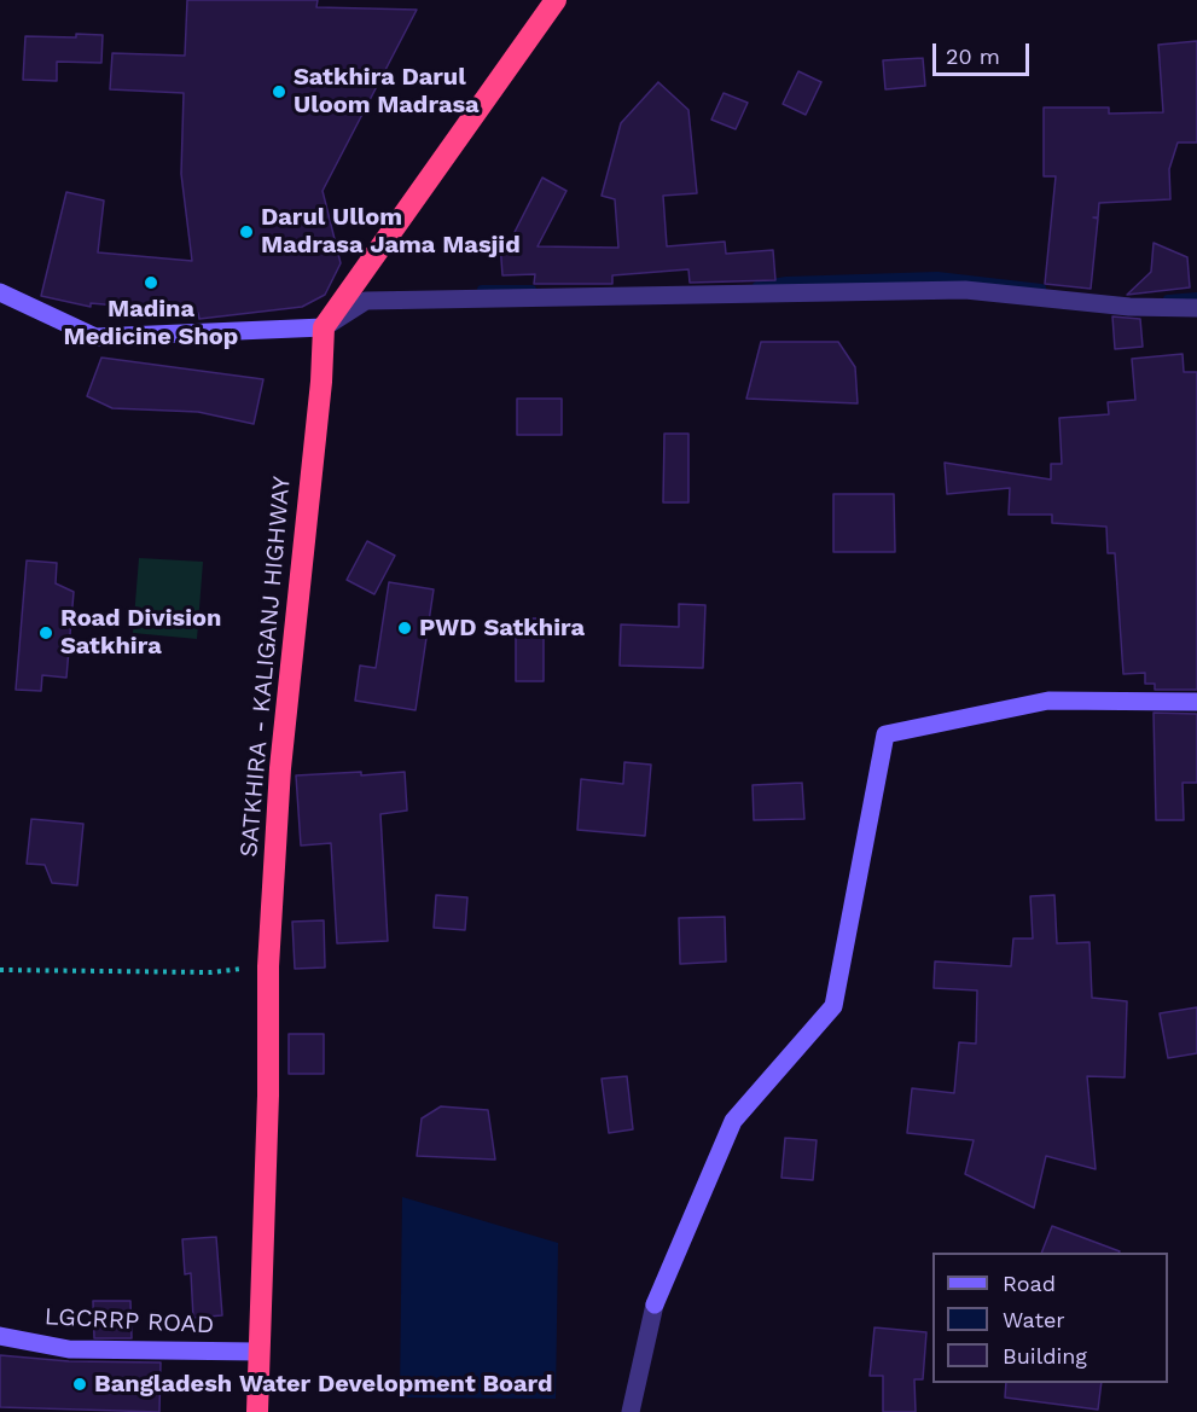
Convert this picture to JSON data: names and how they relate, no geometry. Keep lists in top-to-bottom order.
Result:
{
  "streets": {
    "highway": ["SATKHIRA - KALIGANJ HIGHWAY"],
    "street": ["LGCRRP ROAD"]
  },
  "crossings": [
    ["SATKHIRA - KALIGANJ HIGHWAY", "LGCRRP ROAD"]
  ],
  "places": [
    "Satkhira Darul Uloom Madrasa",
    "Darul Ullom Madrasa Jama Masjid",
    "Madina Medicine Shop",
    "PWD Satkhira",
    "Road Division Satkhira",
    "Bangladesh Water Development Board"
  ],
  "legend": ["Road", "Water", "Building"],
  "scale_bar": "20 m"
}
